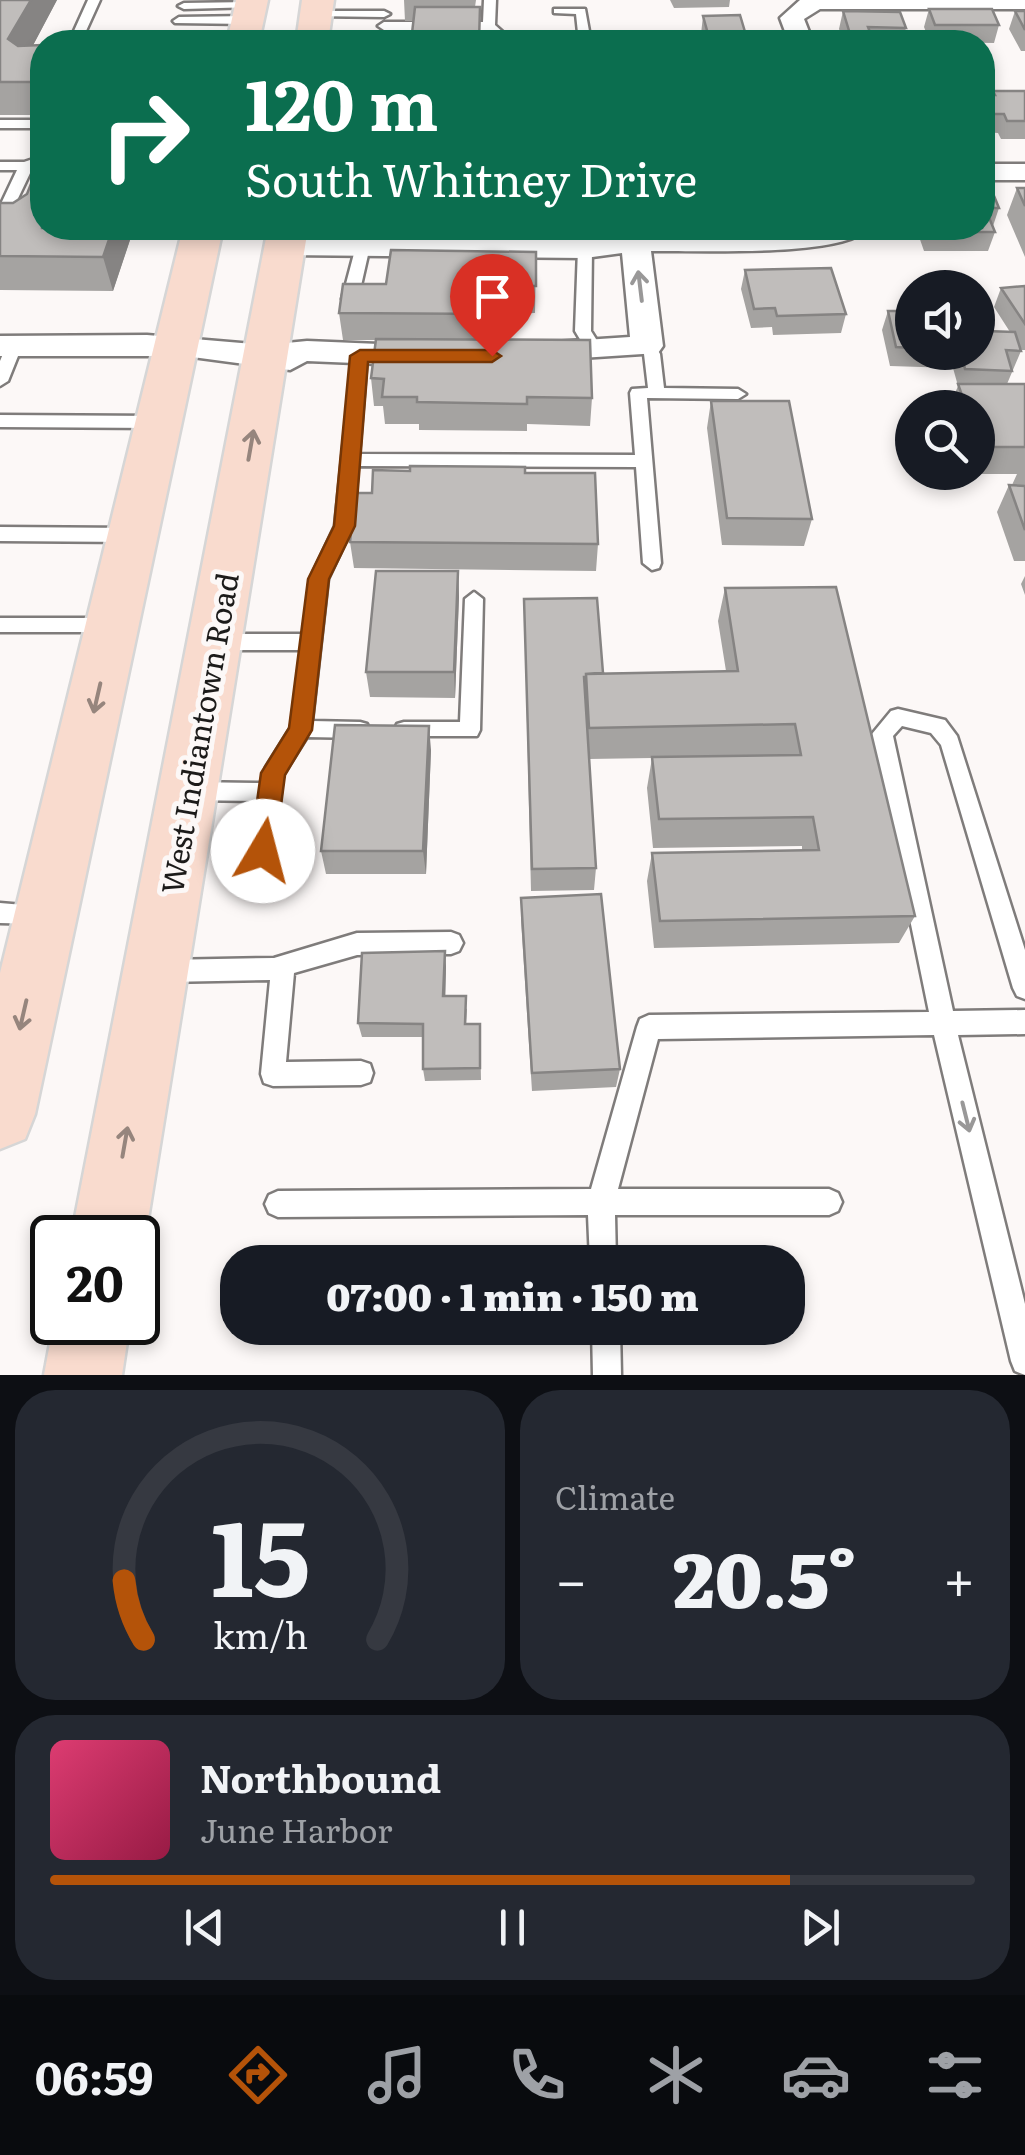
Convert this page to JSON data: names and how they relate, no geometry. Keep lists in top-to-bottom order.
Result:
{
  "streets": {
    "main road": ["West Indiantown Road"]
  },
  "page": {
    "turn": ["120 m", "South Whitney Drive"],
    "limit": "20",
    "trip": "07:00 · 1 min · 150 m",
    "tile": "Climate",
    "heat": ["−", "20.5°", "+"],
    "song": ["Northbound", "June Harbor"],
    "tabs": "06:59",
    "gauge": ["15", "km/h"]
  }
}
